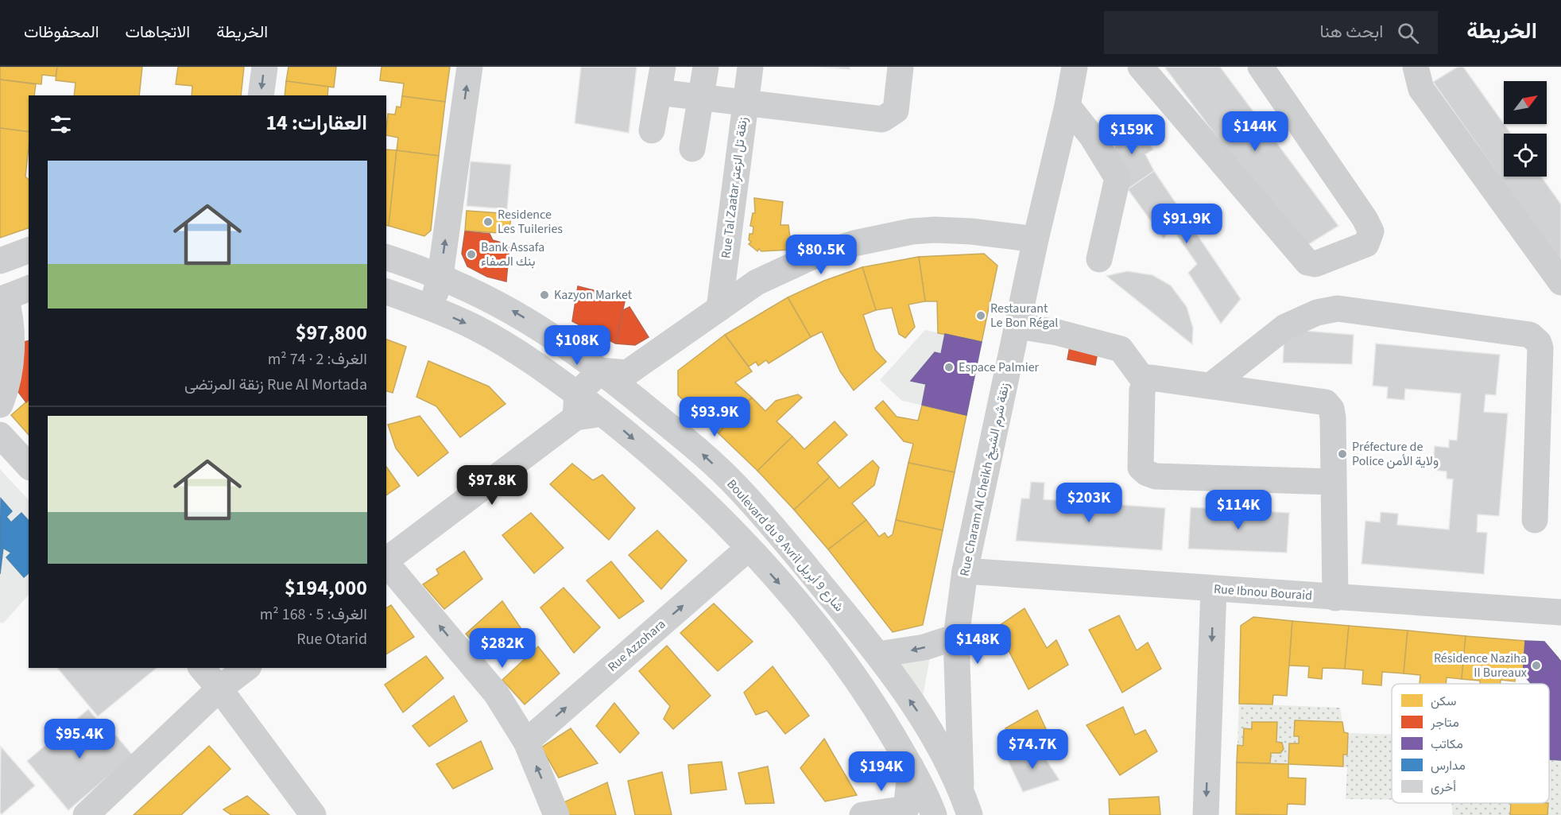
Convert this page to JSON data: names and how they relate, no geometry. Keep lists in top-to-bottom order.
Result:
{
  "streets": {
    "street": [
      "Rue Tal Zaatar زنقة تل الزعتر",
      "Rue Charam Al Cheikh زنقة شرم الشيخ",
      "Boulevard du 9 Avril شارع 9 أبريل",
      "Rue Ibnou Bouraid",
      "Rue Azzohara"
    ]
  },
  "crossings": [
    ["Rue Charam Al Cheikh زنقة شرم الشيخ", "Boulevard du 9 Avril شارع 9 أبريل"],
    ["Rue Charam Al Cheikh زنقة شرم الشيخ", "Rue Ibnou Bouraid"]
  ],
  "places": [
    "Residence Les Tuileries",
    "Bank Assafa بنك الصفاء",
    "Kazyon Market",
    "Restaurant Le Bon Régal",
    "Espace Palmier",
    "Préfecture de Police ولاية الأمن",
    "Résidence Naziha II Bureaux"
  ],
  "legend": [
    "سكن",
    "متاجر",
    "مكاتب",
    "مدارس",
    "أخرى"
  ],
  "north": "top right",
  "page": {
    "header": "الخريطة",
    "search": "ابحث هنا",
    "nav": ["الخريطة", "الاتجاهات", "المحفوظات"],
    "heading": "العقارات: 14",
    "price": [
      "$144K",
      "$159K",
      "$91.9K",
      "$80.5K",
      "$108K",
      "$93.9K",
      "$97.8K",
      "$203K",
      "$114K",
      "$148K",
      "$282K",
      "$95.4K",
      "$74.7K",
      "$194K"
    ],
    "list": [
      {
        "name": "$97,800",
        "note": "الغرف: 2 · 74 m² · Rue Al Mortada زنقة المرتضى"
      },
      {
        "name": "$194,000",
        "note": "الغرف: 5 · 168 m² · Rue Otarid"
      }
    ]
  }
}
